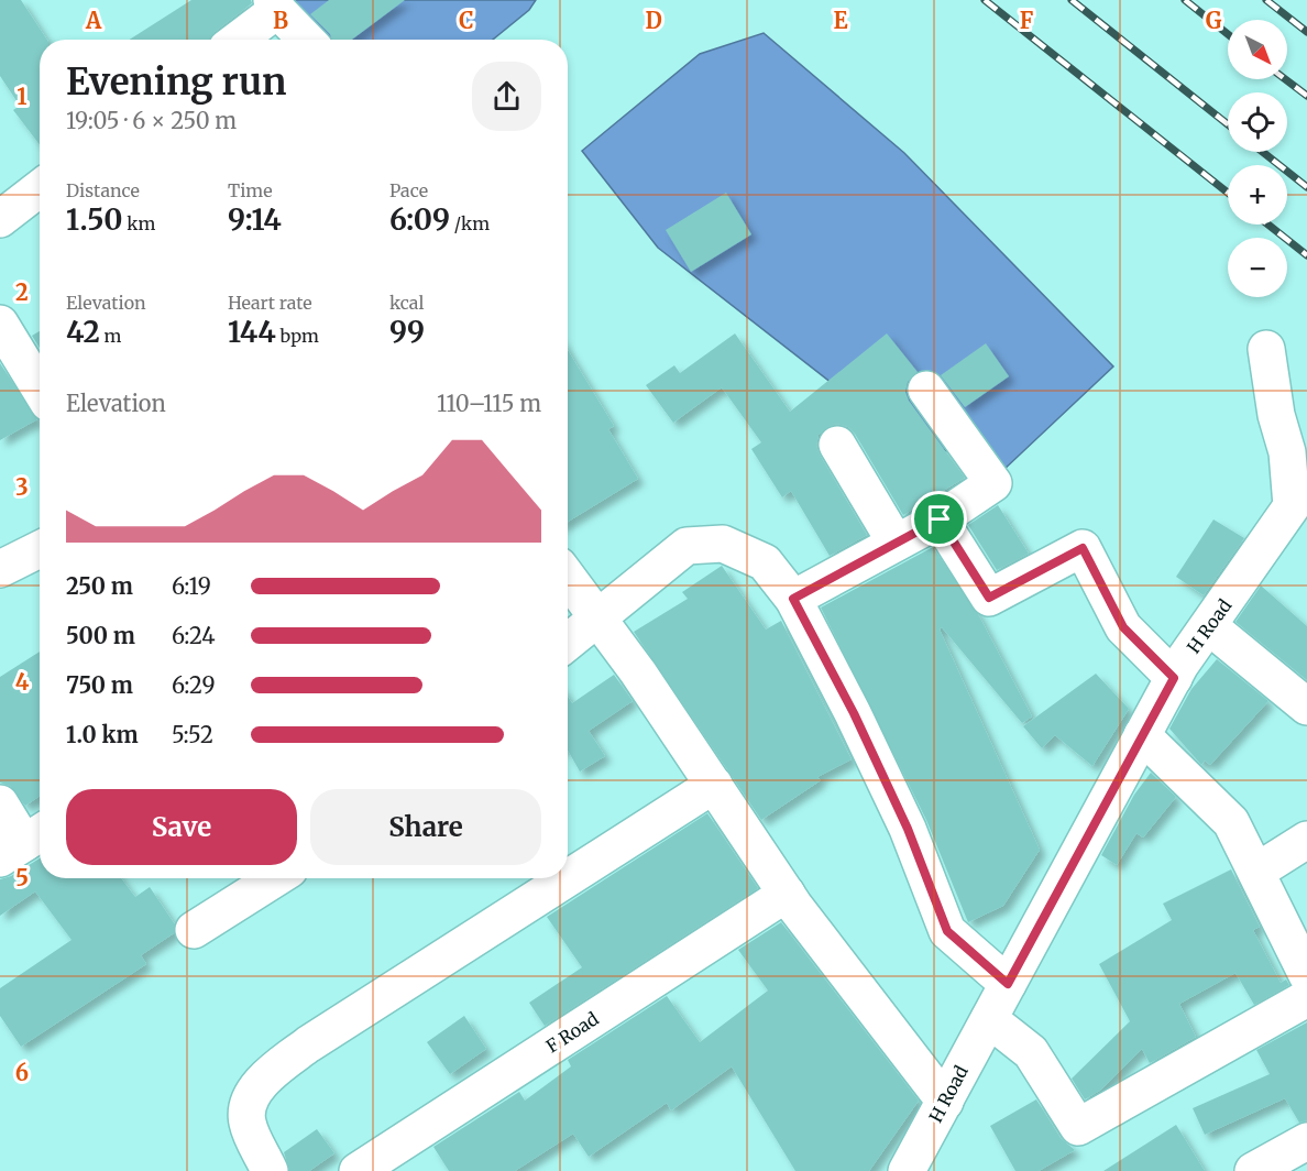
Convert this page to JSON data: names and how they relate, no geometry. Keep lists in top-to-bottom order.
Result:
{
  "streets": {
    "street": ["H Road", "F Road"]
  },
  "north": "bottom right",
  "page": {
    "map_buttons": ["+", "−"],
    "heading": ["Evening run", "19:05 · 6 × 250 m"],
    "stats": [
      ["Distance", "1.50 km"],
      ["Time", "9:14"],
      ["Pace", "6:09 /km"],
      ["Elevation", "42 m"],
      ["Heart rate", "144 bpm"],
      ["kcal", "99"]
    ],
    "chart": ["Elevation", "110–115 m"],
    "list": [
      {
        "name": "250 m",
        "note": "6:19"
      },
      {
        "name": "500 m",
        "note": "6:24"
      },
      {
        "name": "750 m",
        "note": "6:29"
      },
      {
        "name": "1.0 km",
        "note": "5:52"
      }
    ],
    "buttons": ["Save", "Share"]
  },
  "grid": {
    "columns": [
      "A",
      "B",
      "C",
      "D",
      "E",
      "F",
      "G"
    ],
    "rows": [
      "1",
      "2",
      "3",
      "4",
      "5",
      "6"
    ]
  }
}
